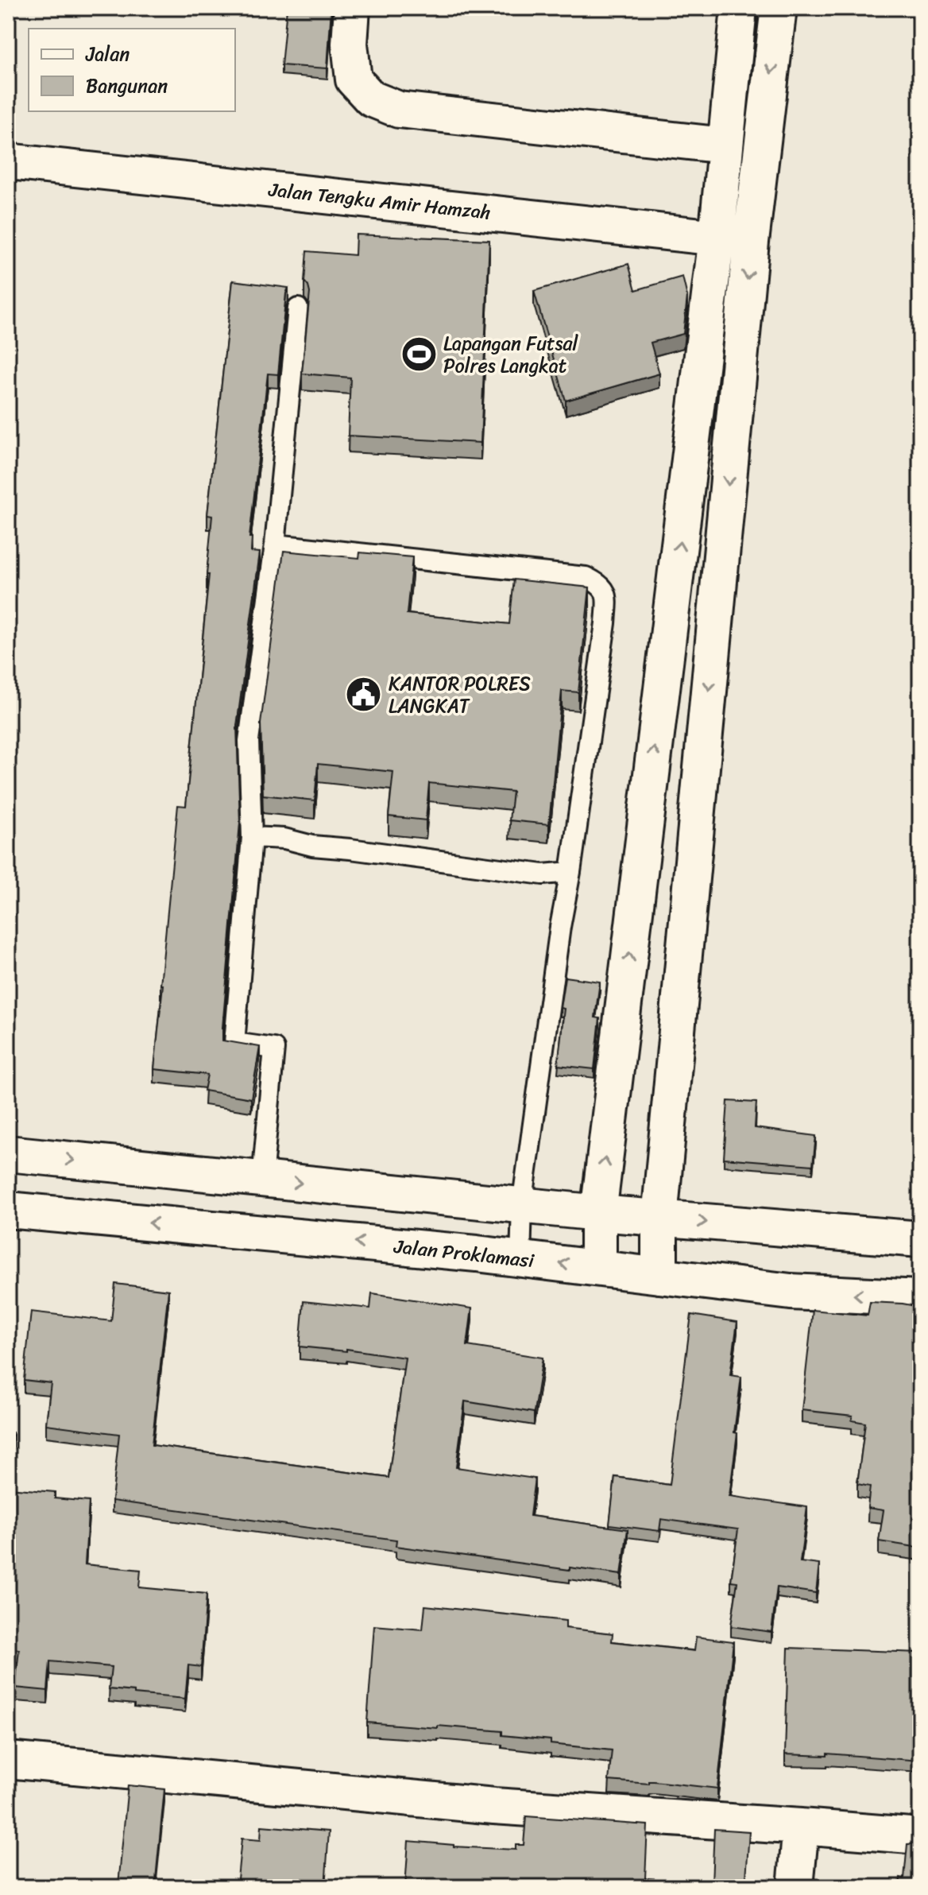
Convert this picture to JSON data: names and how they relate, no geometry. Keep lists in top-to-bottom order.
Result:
{
  "streets": {
    "street": ["Jalan Tengku Amir Hamzah", "Jalan Proklamasi"]
  },
  "places": {
    "sports": ["Lapangan Futsal Polres Langkat"],
    "public building": ["KANTOR POLRES LANGKAT"]
  },
  "legend": ["Jalan", "Bangunan"]
}
